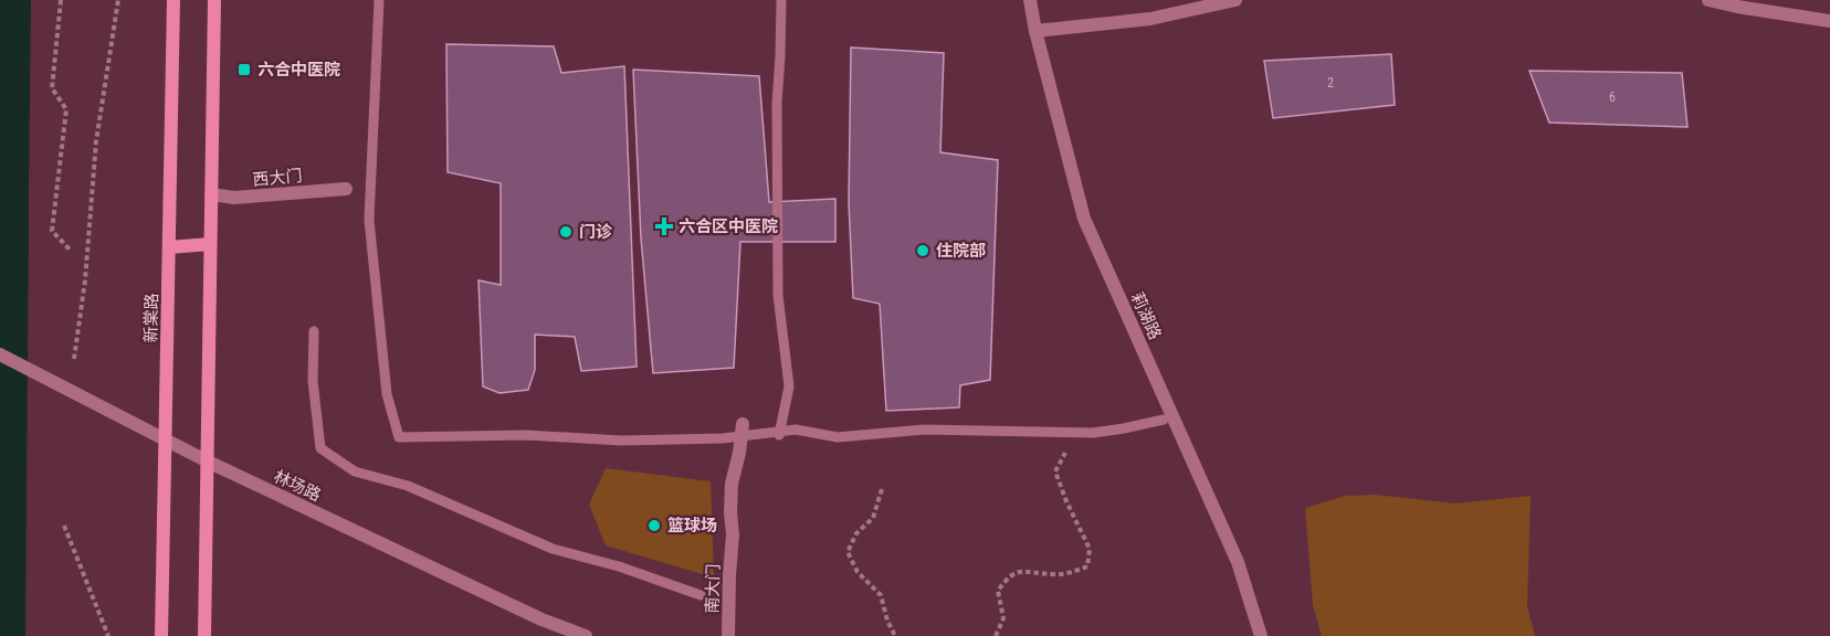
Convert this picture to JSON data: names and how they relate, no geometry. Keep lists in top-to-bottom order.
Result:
{
  "streets": {
    "main road": ["新棠路"],
    "street": [
      "西大门",
      "莉湖路",
      "林场路",
      "南大门"
    ]
  },
  "crossings": [
    ["新棠路", "林场路"]
  ],
  "places": {
    "transit": ["六合中医院"],
    "health": ["六合区中医院"],
    "other": ["门诊", "住院部", "篮球场"]
  },
  "house_numbers": ["2", "6"]
}
